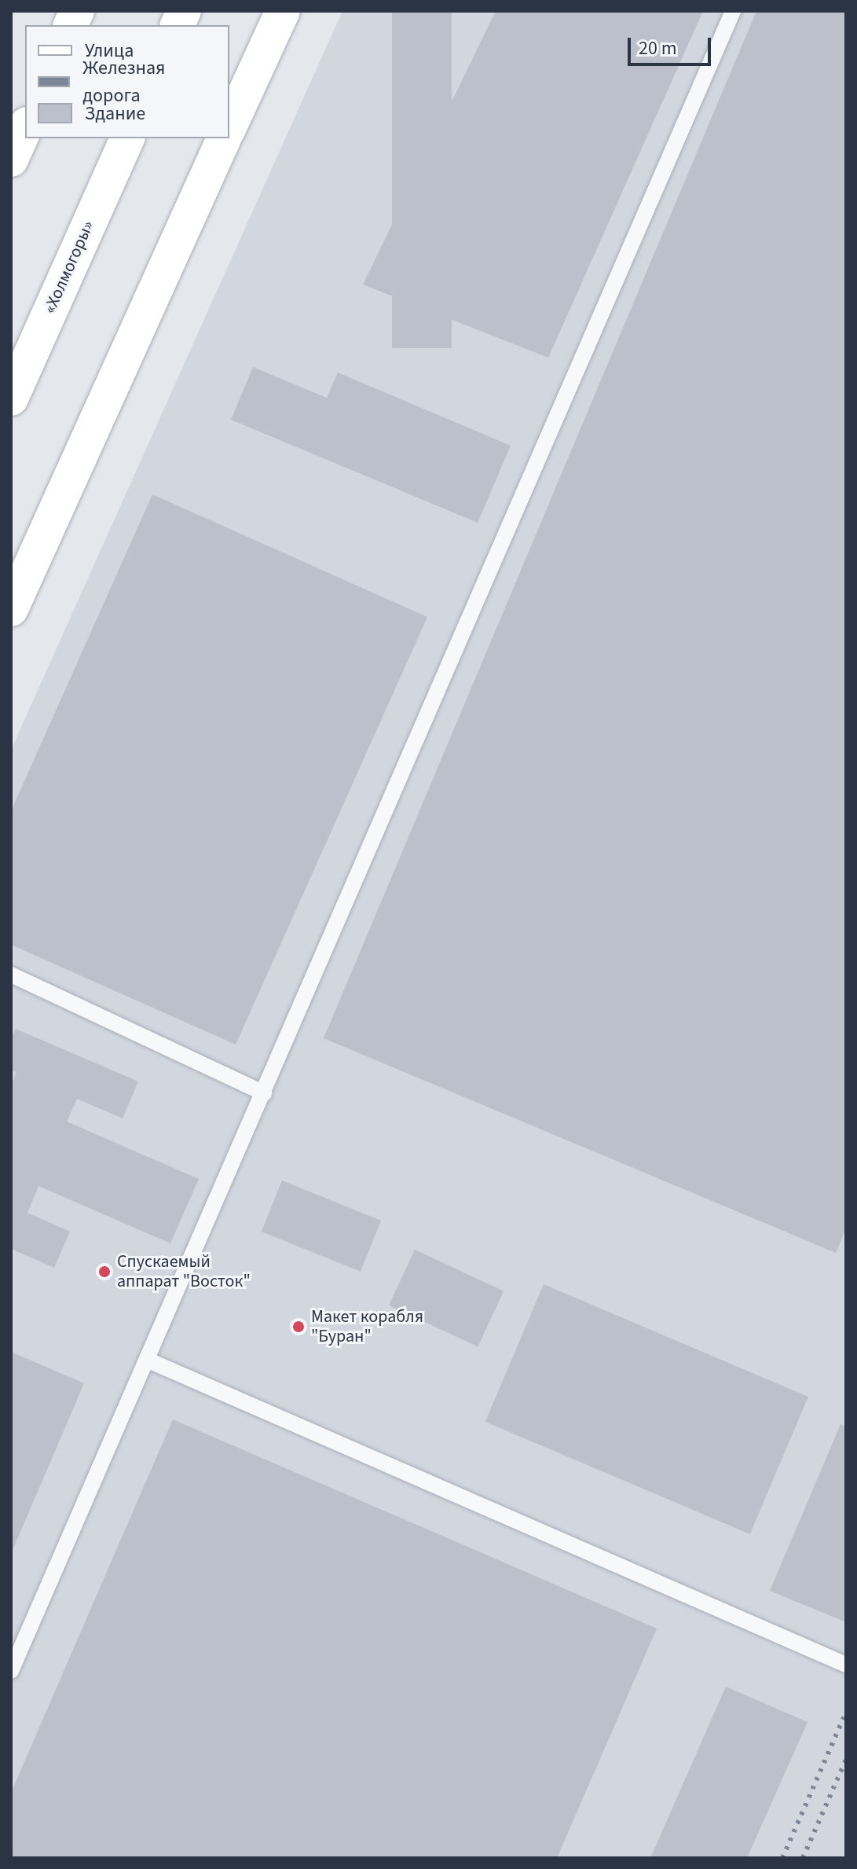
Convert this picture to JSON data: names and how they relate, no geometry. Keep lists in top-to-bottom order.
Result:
{
  "streets": {
    "main road": ["«Холмогоры»"]
  },
  "places": ["Спускаемый аппарат \"Восток\"", "Макет корабля \"Буран\""],
  "legend": ["Улица", "Железная дорога", "Здание"],
  "scale_bar": "20 m"
}
